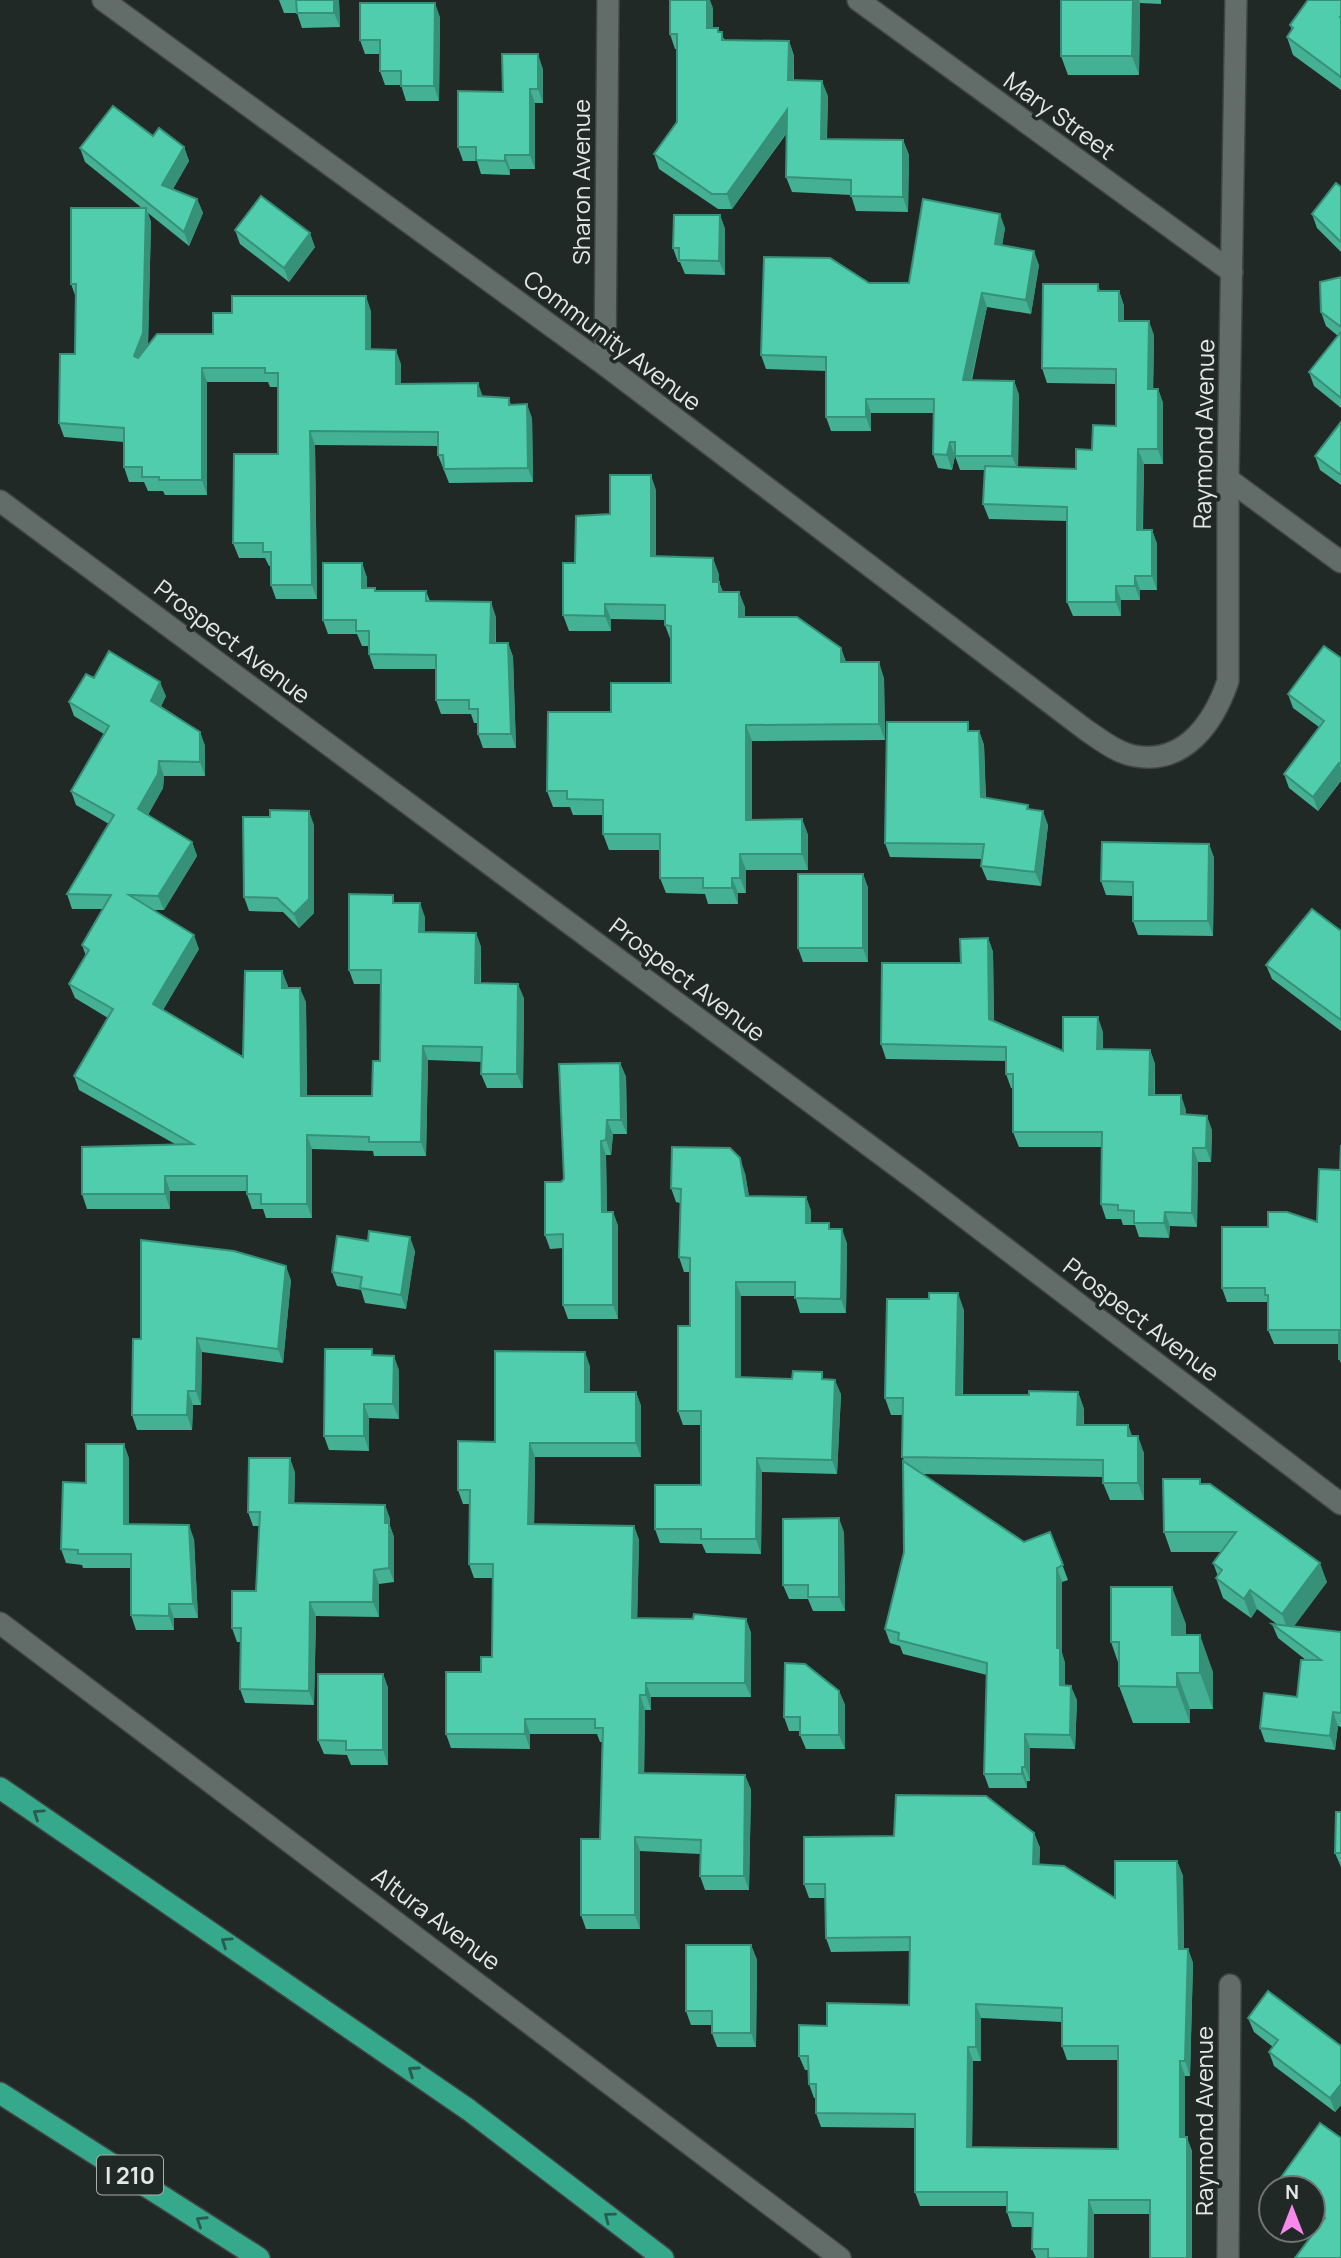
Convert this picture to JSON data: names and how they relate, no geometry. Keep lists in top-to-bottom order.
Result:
{
  "streets": {
    "highway": ["I 210"],
    "street": [
      "Mary Street",
      "Sharon Avenue",
      "Community Avenue",
      "Raymond Avenue",
      "Prospect Avenue",
      "Altura Avenue"
    ]
  },
  "crossings": [
    ["Mary Street", "Raymond Avenue"],
    ["Sharon Avenue", "Community Avenue"],
    ["Community Avenue", "Raymond Avenue"]
  ],
  "north": "top"
}
